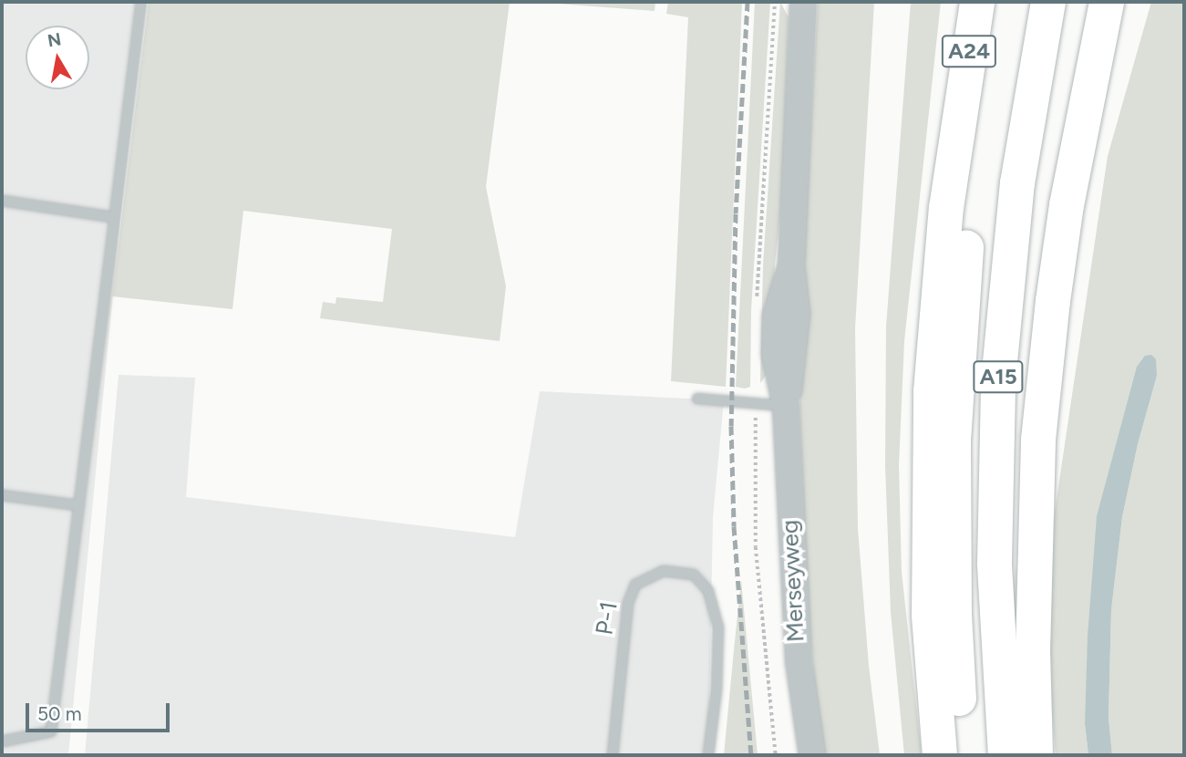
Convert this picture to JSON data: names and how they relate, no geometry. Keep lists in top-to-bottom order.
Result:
{
  "streets": {
    "highway": ["A24", "A15"],
    "street": ["Merseyweg"],
    "lane": ["P-1"]
  },
  "scale_bar": "50 m",
  "north": "top"
}
